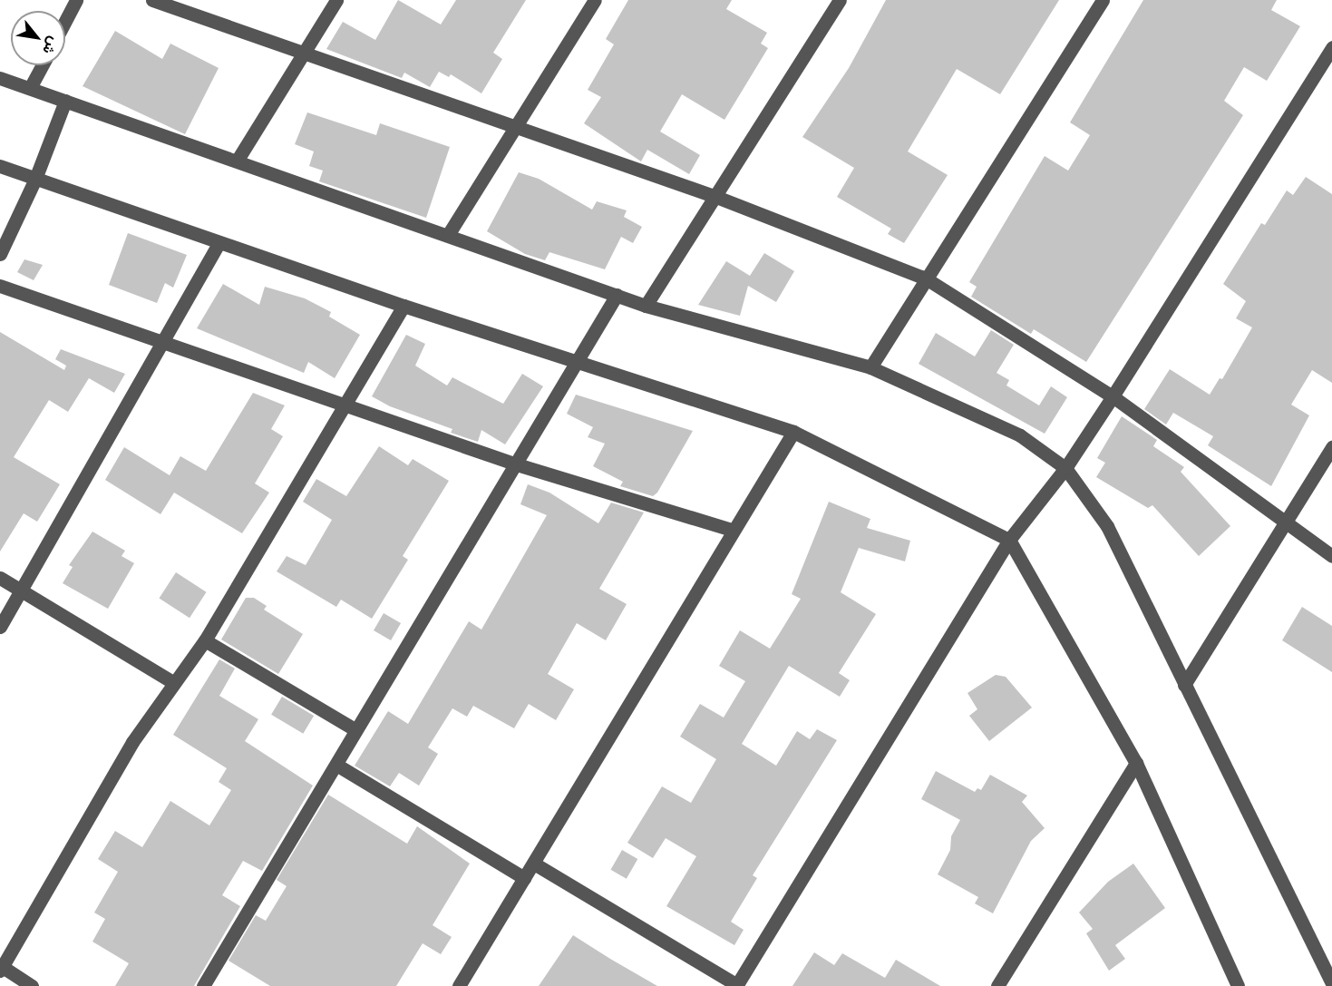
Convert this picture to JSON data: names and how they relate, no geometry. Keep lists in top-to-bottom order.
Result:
{
  "north": "bottom right"
}
